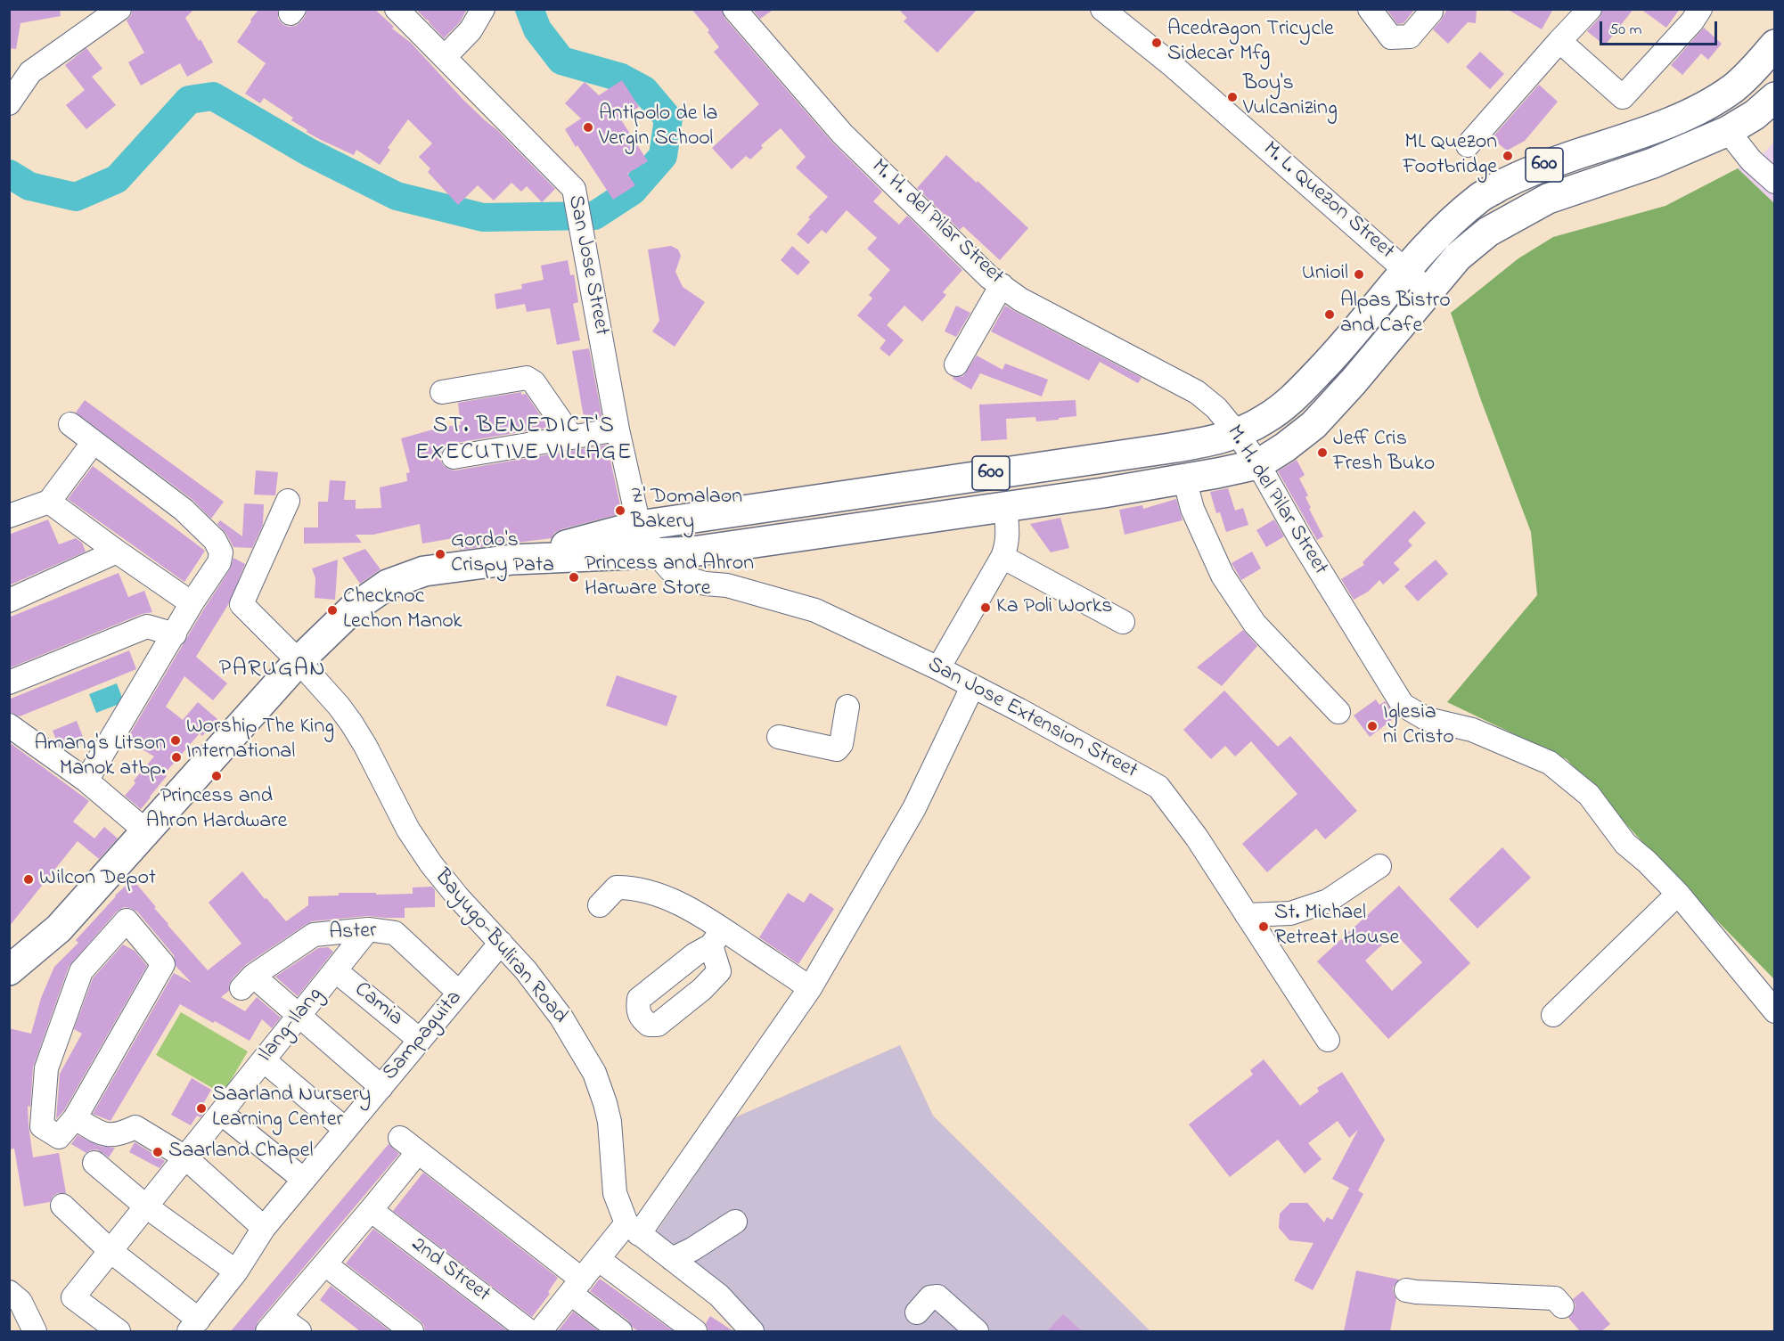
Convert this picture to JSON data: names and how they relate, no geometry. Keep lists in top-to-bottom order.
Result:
{
  "streets": {
    "main road": ["600"],
    "street": [
      "M. L. Quezon Street",
      "M. H. del Pilar Street",
      "San Jose Street",
      "San Jose Extension Street",
      "Aster",
      "Bayugo-Buliran Road",
      "Camia",
      "Ilang-Ilang",
      "Sampaguita",
      "2nd Street"
    ]
  },
  "crossings": [
    ["600", "M. L. Quezon Street"],
    ["600", "M. H. del Pilar Street"],
    ["600", "San Jose Street"],
    ["600", "San Jose Extension Street"],
    ["600", "Bayugo-Buliran Road"],
    ["San Jose Street", "San Jose Extension Street"],
    ["Aster", "Ilang-Ilang"],
    ["Aster", "Sampaguita"],
    ["Bayugo-Buliran Road", "Sampaguita"],
    ["Camia", "Ilang-Ilang"],
    ["Camia", "Sampaguita"]
  ],
  "districts": ["ST. BENEDICT'S EXECUTIVE VILLAGE", "PARUGAN"],
  "places": [
    "Acedragon Tricycle Sidecar Mfg",
    "Boy's Vulcanizing",
    "Antipolo de la Vergin School",
    "ML Quezon Footbridge",
    "Unioil",
    "Alpas Bistro and Cafe",
    "Jeff Cris Fresh Buko",
    "Z' Domalaon Bakery",
    "Gordo's Crispy Pata",
    "Princess and Ahron Harware Store",
    "Ka Poli Works",
    "Checknoc Lechon Manok",
    "Iglesia ni Cristo",
    "Worship The King International",
    "Amang's Litson Manok atbp.",
    "Princess and Ahron Hardware",
    "Wilcon Depot",
    "St. Michael Retreat House",
    "Saarland Nursery Learning Center",
    "Saarland Chapel"
  ],
  "scale_bar": "50 m"
}
